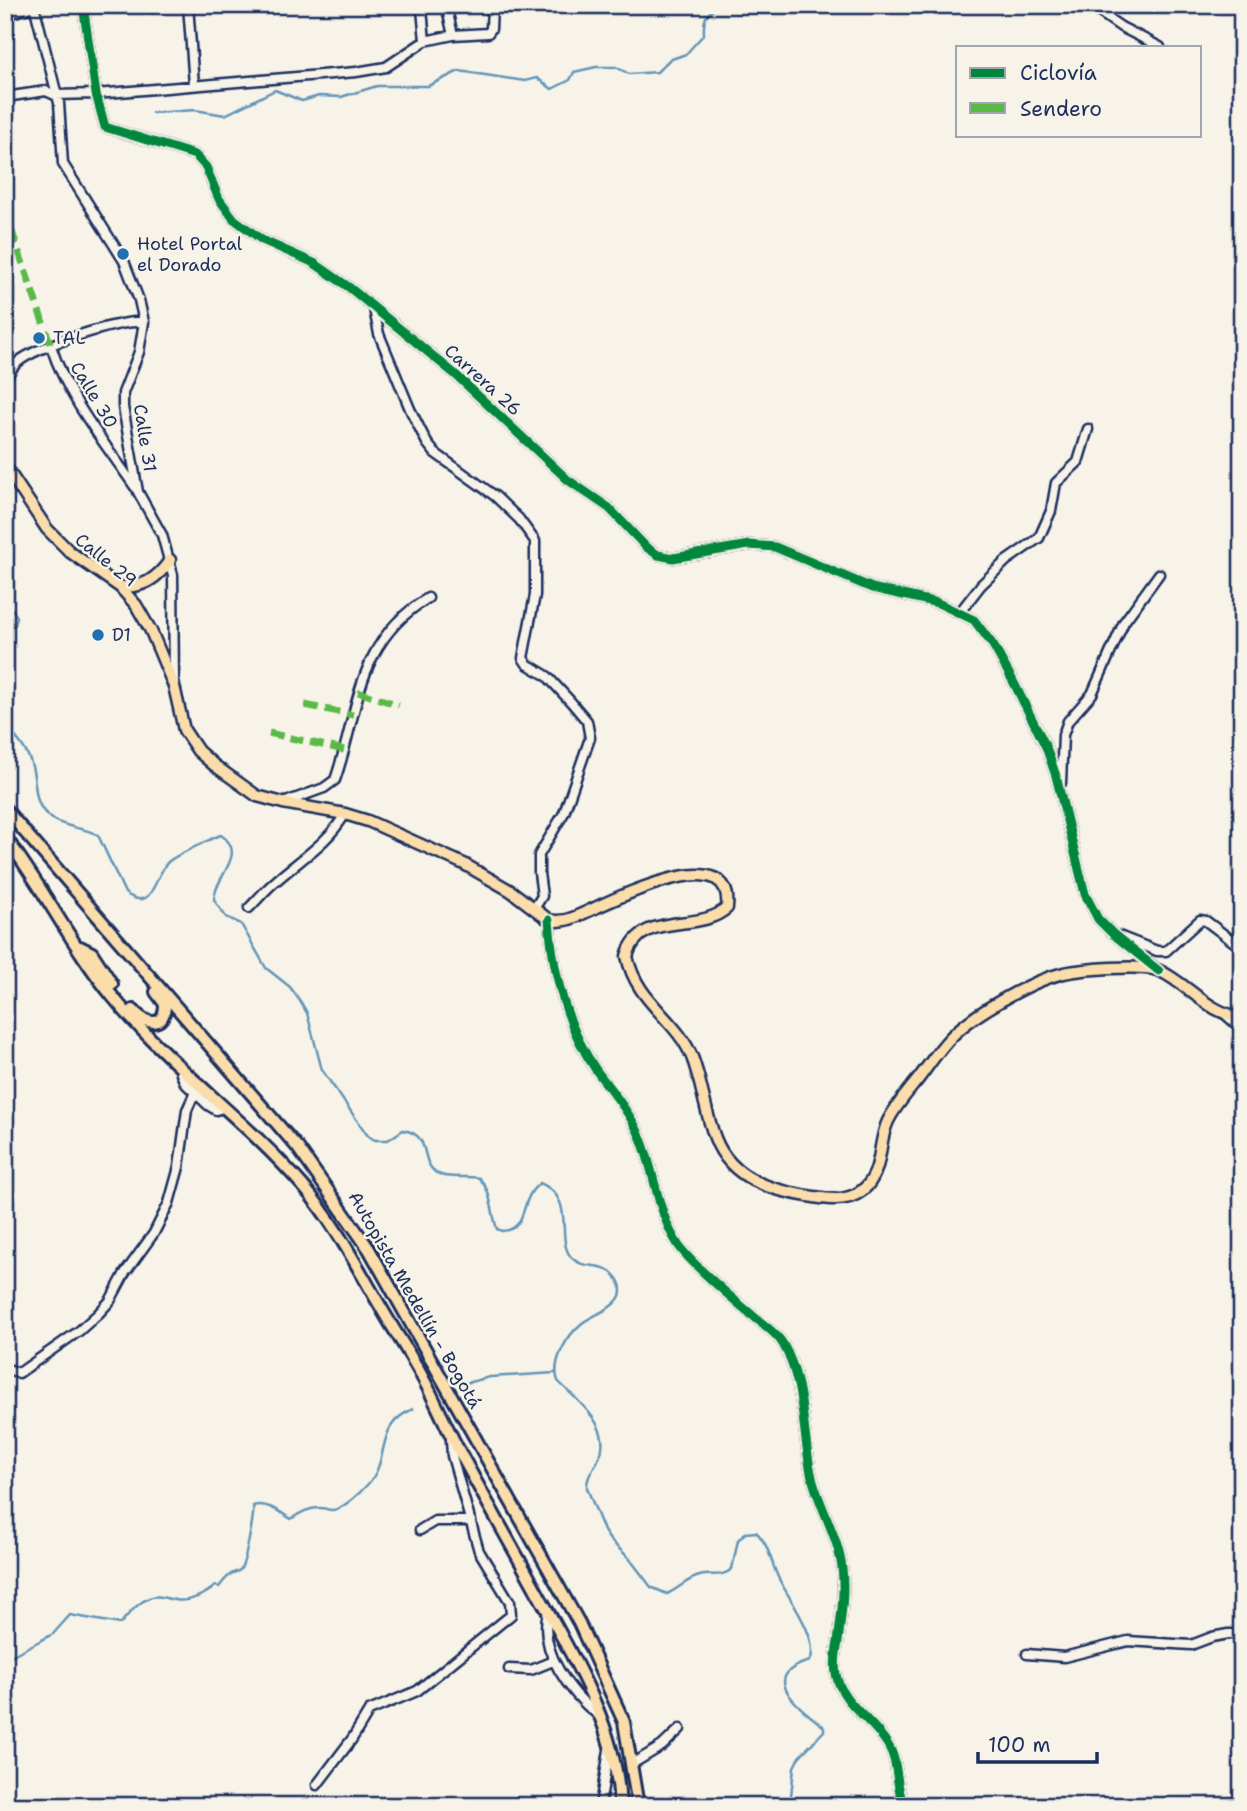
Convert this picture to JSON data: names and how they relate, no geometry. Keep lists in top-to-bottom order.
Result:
{
  "streets": {
    "highway": ["Autopista Medellín - Bogotá"],
    "main road": ["Calle 29"],
    "street": ["Carrera 26", "Calle 30", "Calle 31"]
  },
  "crossings": [
    ["Calle 30", "Calle 31"],
    ["Calle 31", "Calle 29"]
  ],
  "places": ["Hotel Portal el Dorado", "TAL", "D1"],
  "legend": ["Ciclovía", "Sendero"],
  "scale_bar": "100 m"
}
